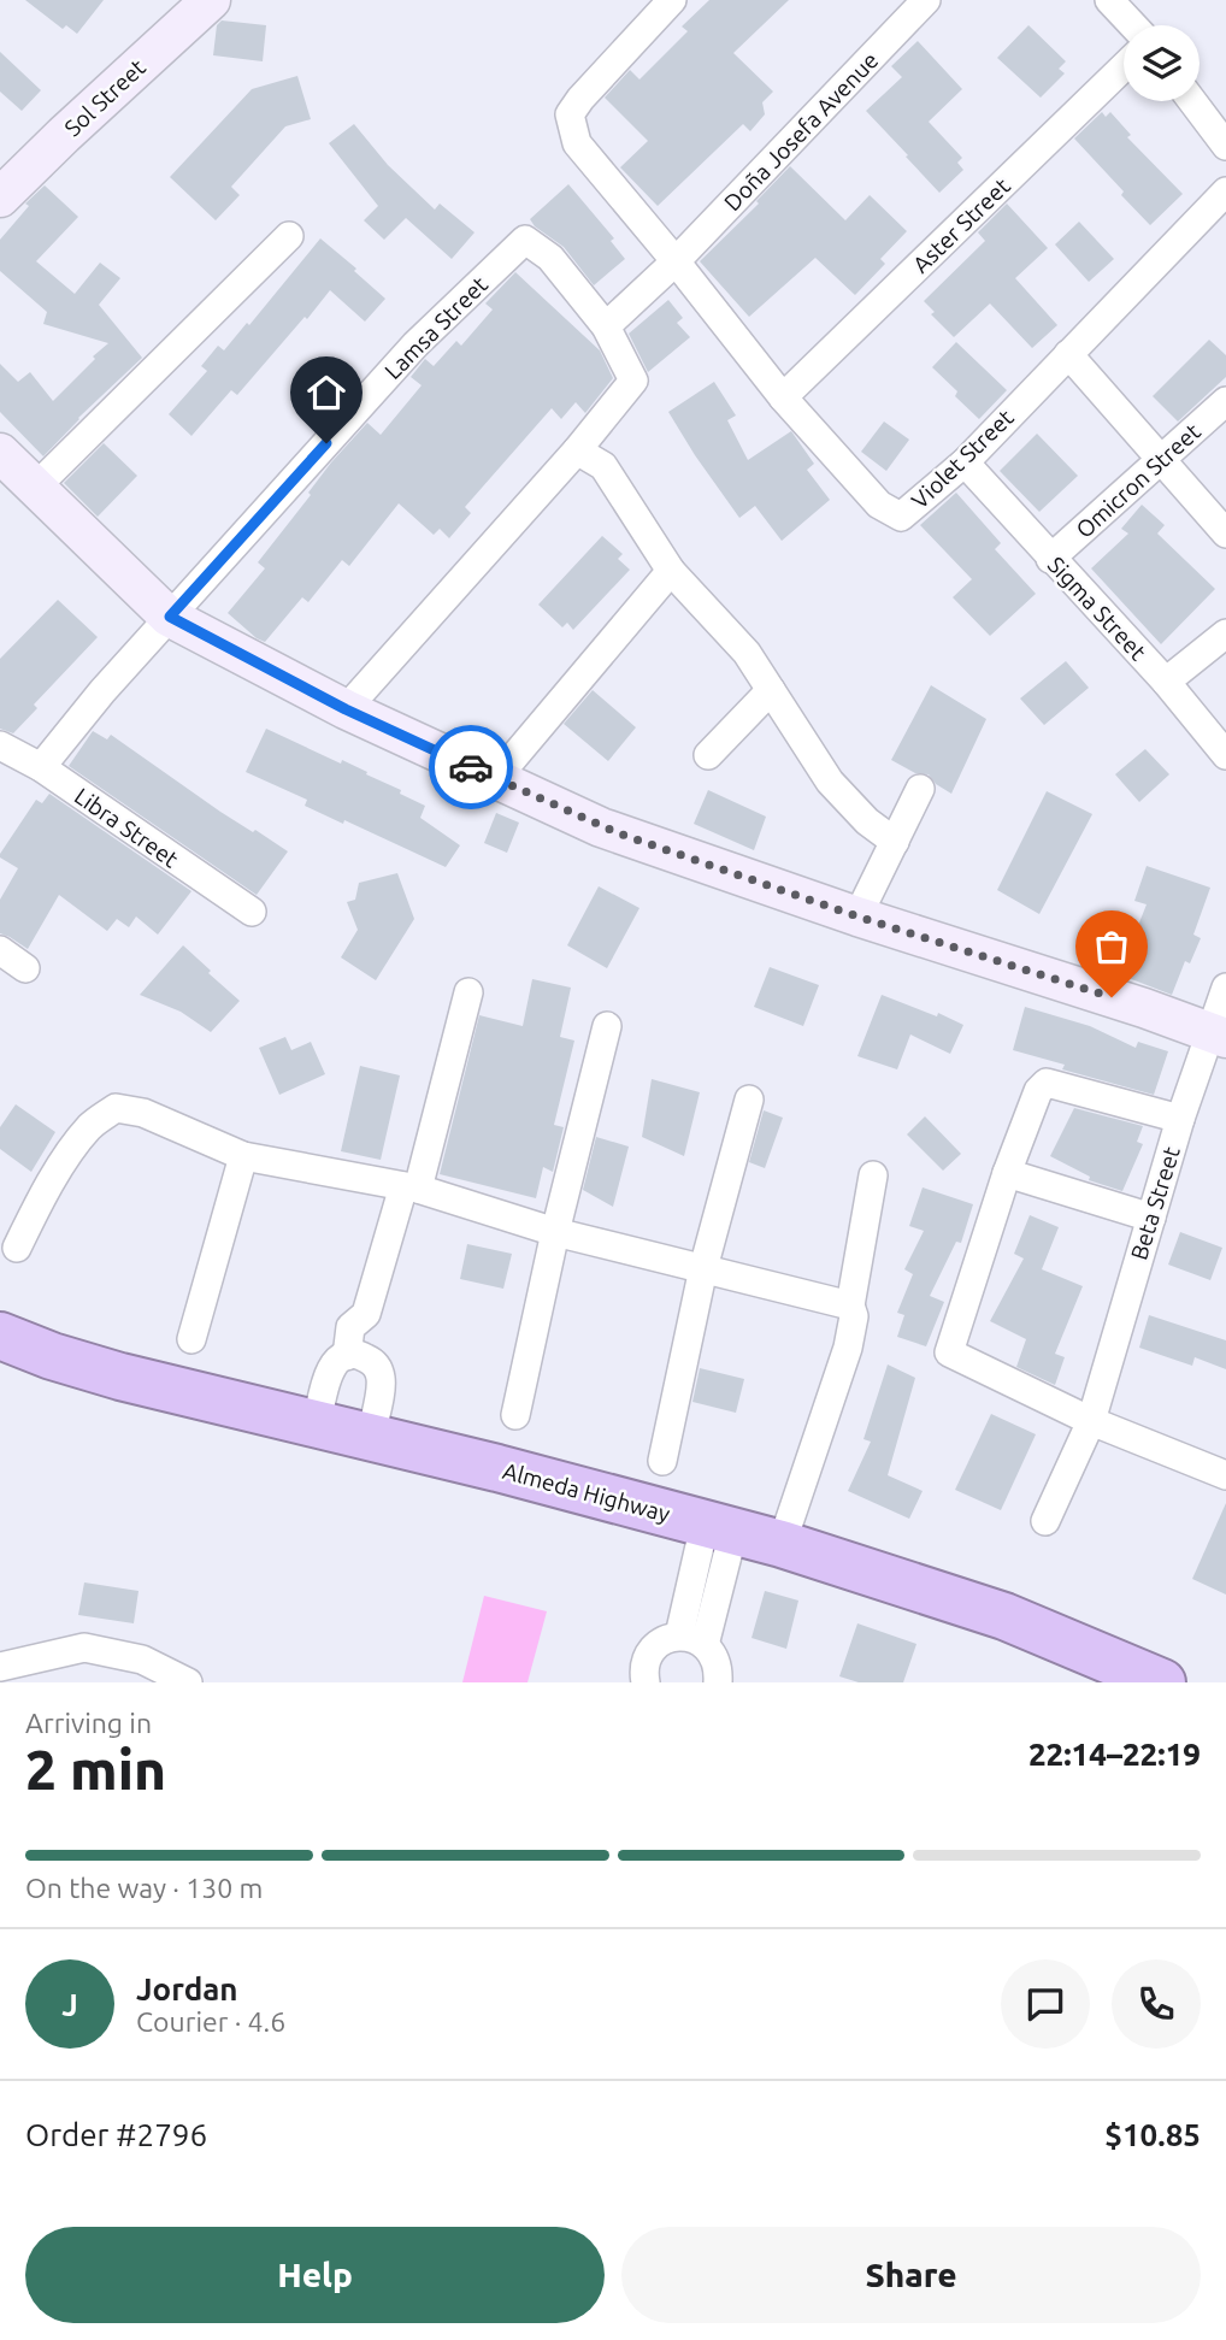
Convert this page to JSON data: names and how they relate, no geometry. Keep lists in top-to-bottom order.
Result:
{
  "streets": {
    "highway": ["Almeda Highway"],
    "street": [
      "Sol Street",
      "Doña Josefa Avenue",
      "Aster Street",
      "Lamsa Street",
      "Violet Street",
      "Omicron Street",
      "Sigma Street",
      "Libra Street",
      "Beta Street"
    ]
  },
  "crossings": [
    ["Doña Josefa Avenue", "Lamsa Street"],
    ["Doña Josefa Avenue", "Violet Street"],
    ["Aster Street", "Violet Street"],
    ["Violet Street", "Sigma Street"],
    ["Omicron Street", "Sigma Street"]
  ],
  "page": {
    "heading": ["2 min", "Arriving in", "22:14–22:19"],
    "panel": [
      "Jordan",
      "Courier · 4.6",
      "Order #2796",
      "$10.85"
    ],
    "bar": "On the way · 130 m",
    "round": "J",
    "buttons": ["Help", "Share"]
  }
}
